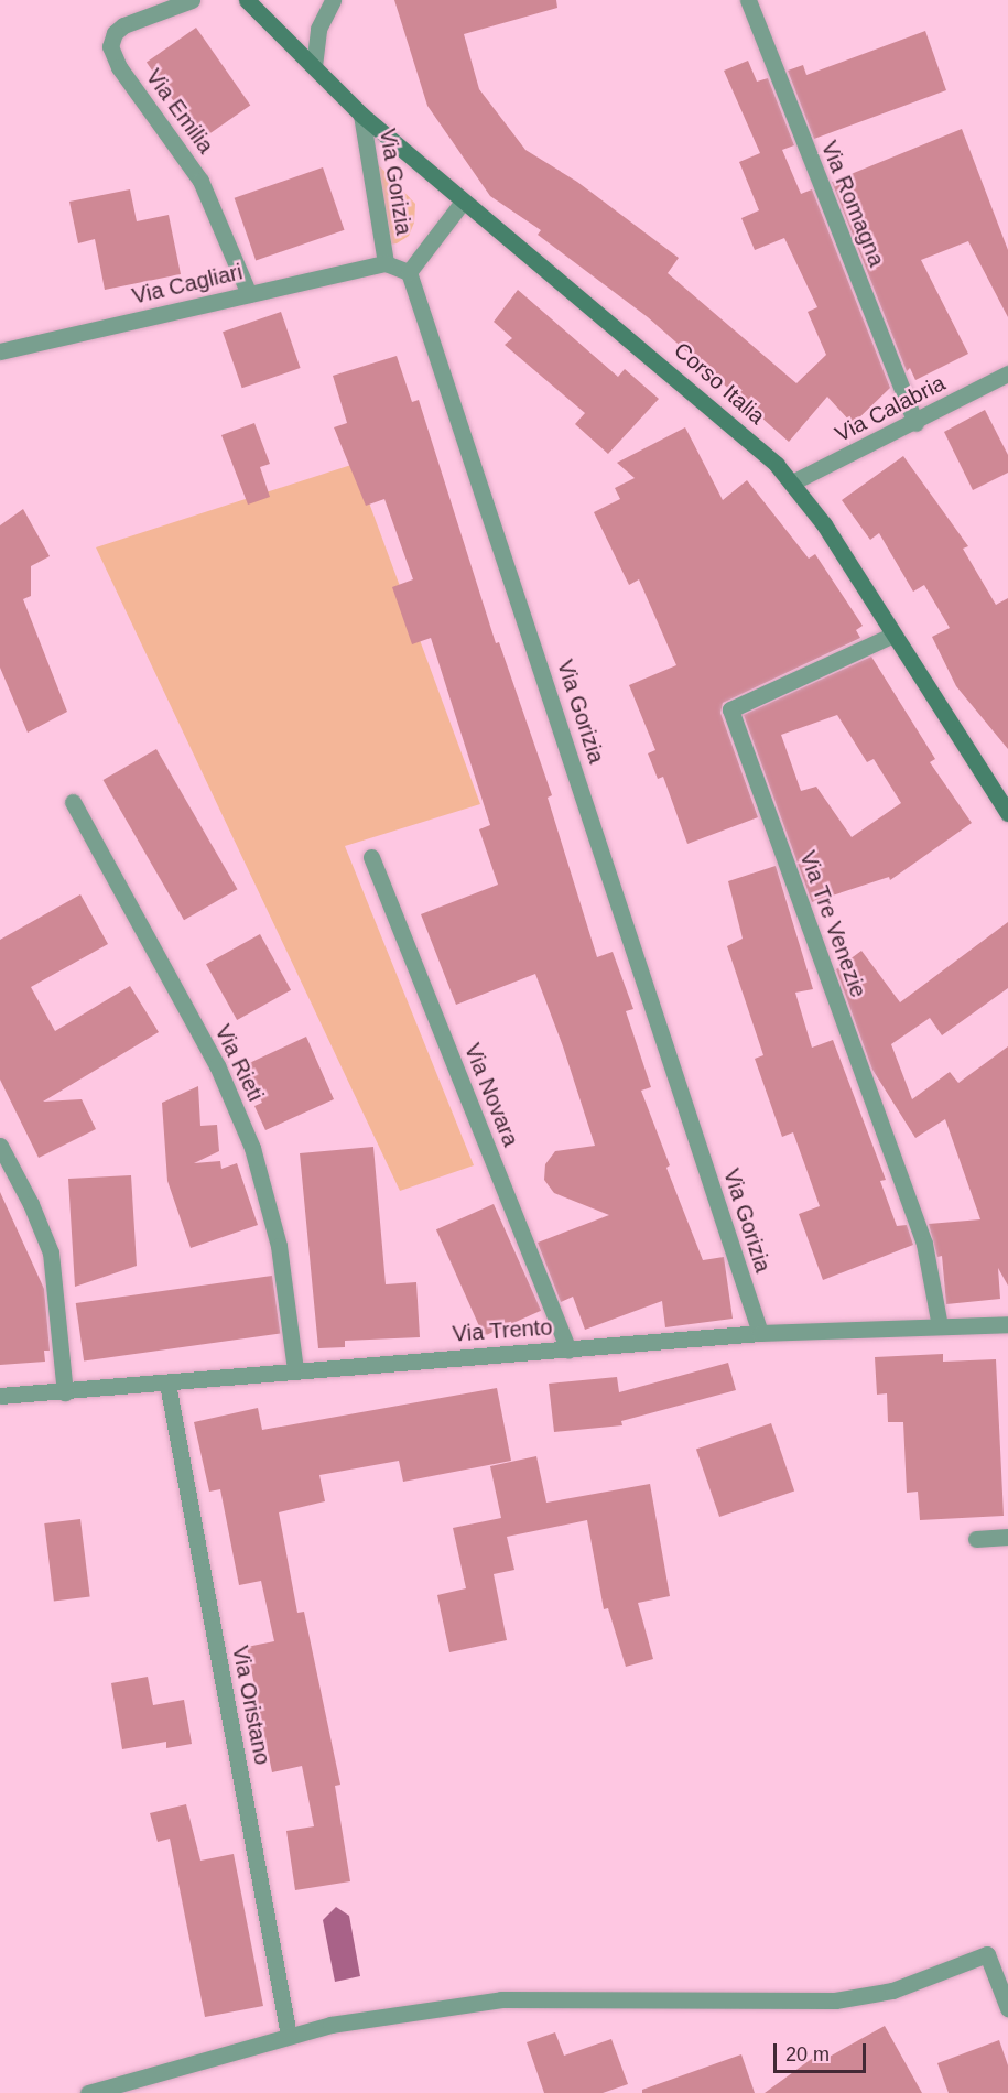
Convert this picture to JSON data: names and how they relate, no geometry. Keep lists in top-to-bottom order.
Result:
{
  "streets": {
    "street": [
      "Via Emilia",
      "Via Gorizia",
      "Via Romagna",
      "Via Cagliari",
      "Corso Italia",
      "Via Calabria",
      "Via Tre Venezie",
      "Via Rieti",
      "Via Novara",
      "Via Trento",
      "Via Oristano"
    ]
  },
  "crossings": [
    ["Via Emilia", "Via Cagliari"],
    ["Via Gorizia", "Via Cagliari"],
    ["Via Gorizia", "Corso Italia"],
    ["Via Gorizia", "Via Trento"],
    ["Via Romagna", "Via Calabria"],
    ["Corso Italia", "Via Calabria"],
    ["Corso Italia", "Via Tre Venezie"],
    ["Via Tre Venezie", "Via Trento"],
    ["Via Rieti", "Via Trento"],
    ["Via Novara", "Via Trento"],
    ["Via Trento", "Via Oristano"]
  ],
  "scale_bar": "20 m"
}
